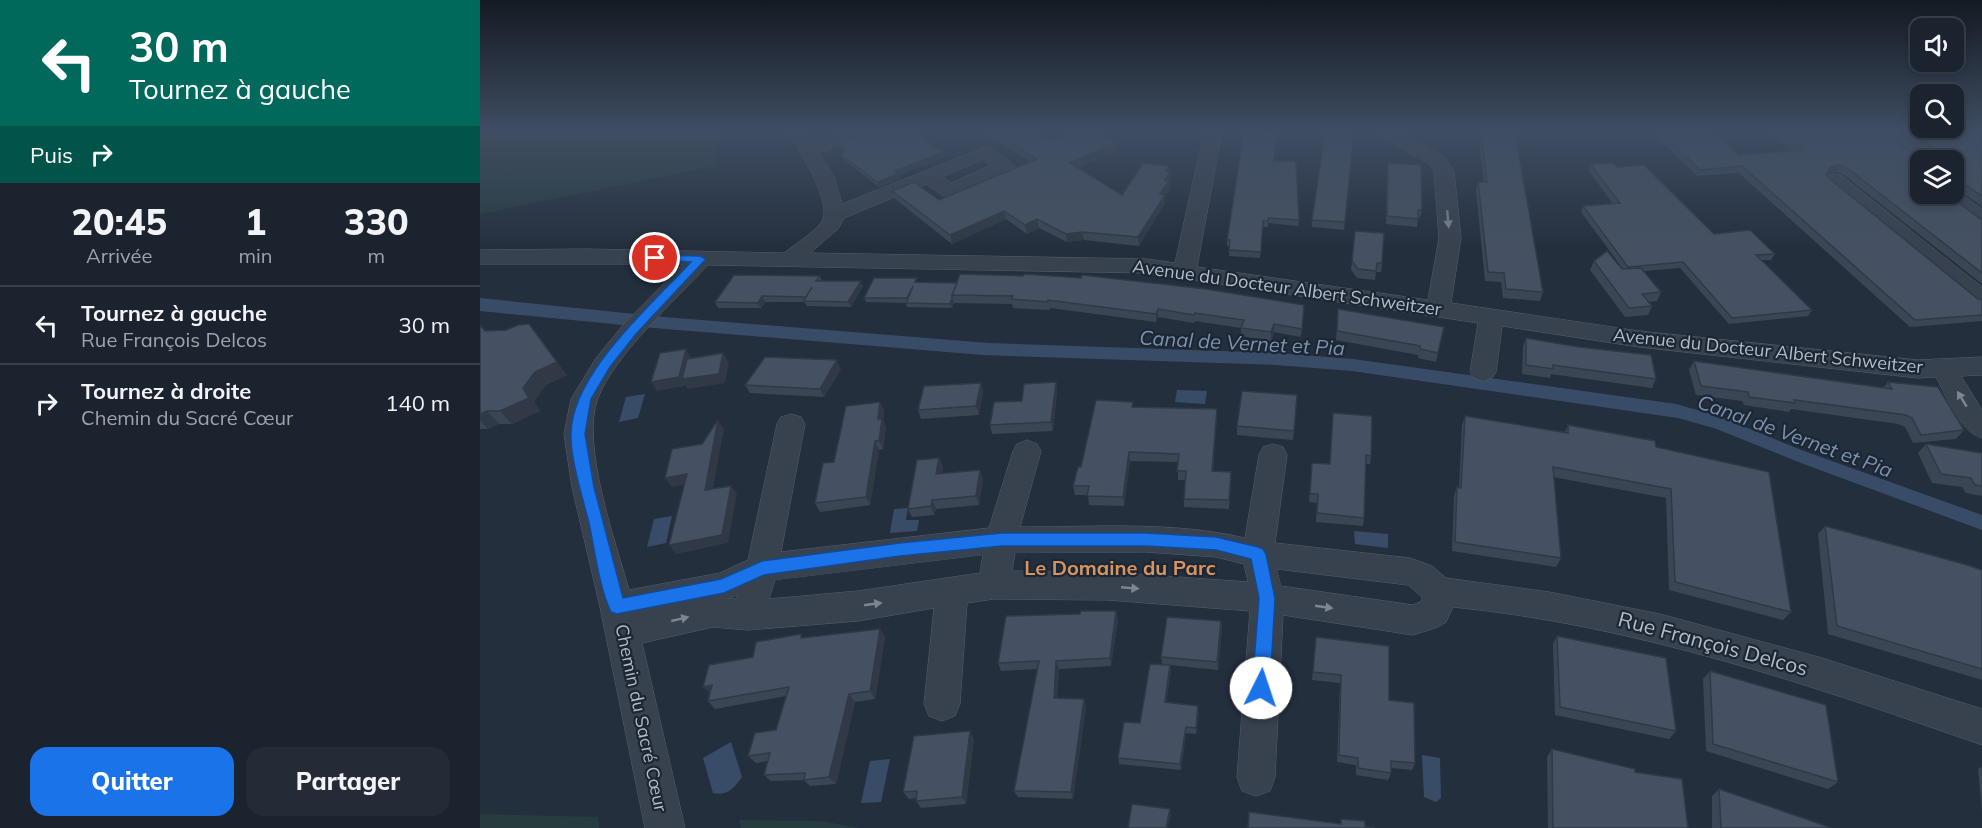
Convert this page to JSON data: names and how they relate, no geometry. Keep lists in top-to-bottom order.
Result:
{
  "streets": {
    "street": ["Avenue du Docteur Albert Schweitzer", "Rue François Delcos", "Chemin du Sacré Cœur"]
  },
  "crossings": [
    ["Avenue du Docteur Albert Schweitzer", "Chemin du Sacré Cœur"]
  ],
  "districts": ["Le Domaine du Parc"],
  "water": ["Canal de Vernet et Pia"],
  "page": {
    "turn": ["30 m", "Tournez à gauche"],
    "then": "Puis",
    "eta": [
      "20:45",
      "Arrivée",
      "1",
      "min",
      "330",
      "m"
    ],
    "list": [
      {
        "name": "Tournez à gauche",
        "note": "Rue François Delcos",
        "value": "30 m"
      },
      {
        "name": "Tournez à droite",
        "note": "Chemin du Sacré Cœur",
        "value": "140 m"
      }
    ],
    "buttons": ["Quitter", "Partager"]
  }
}
